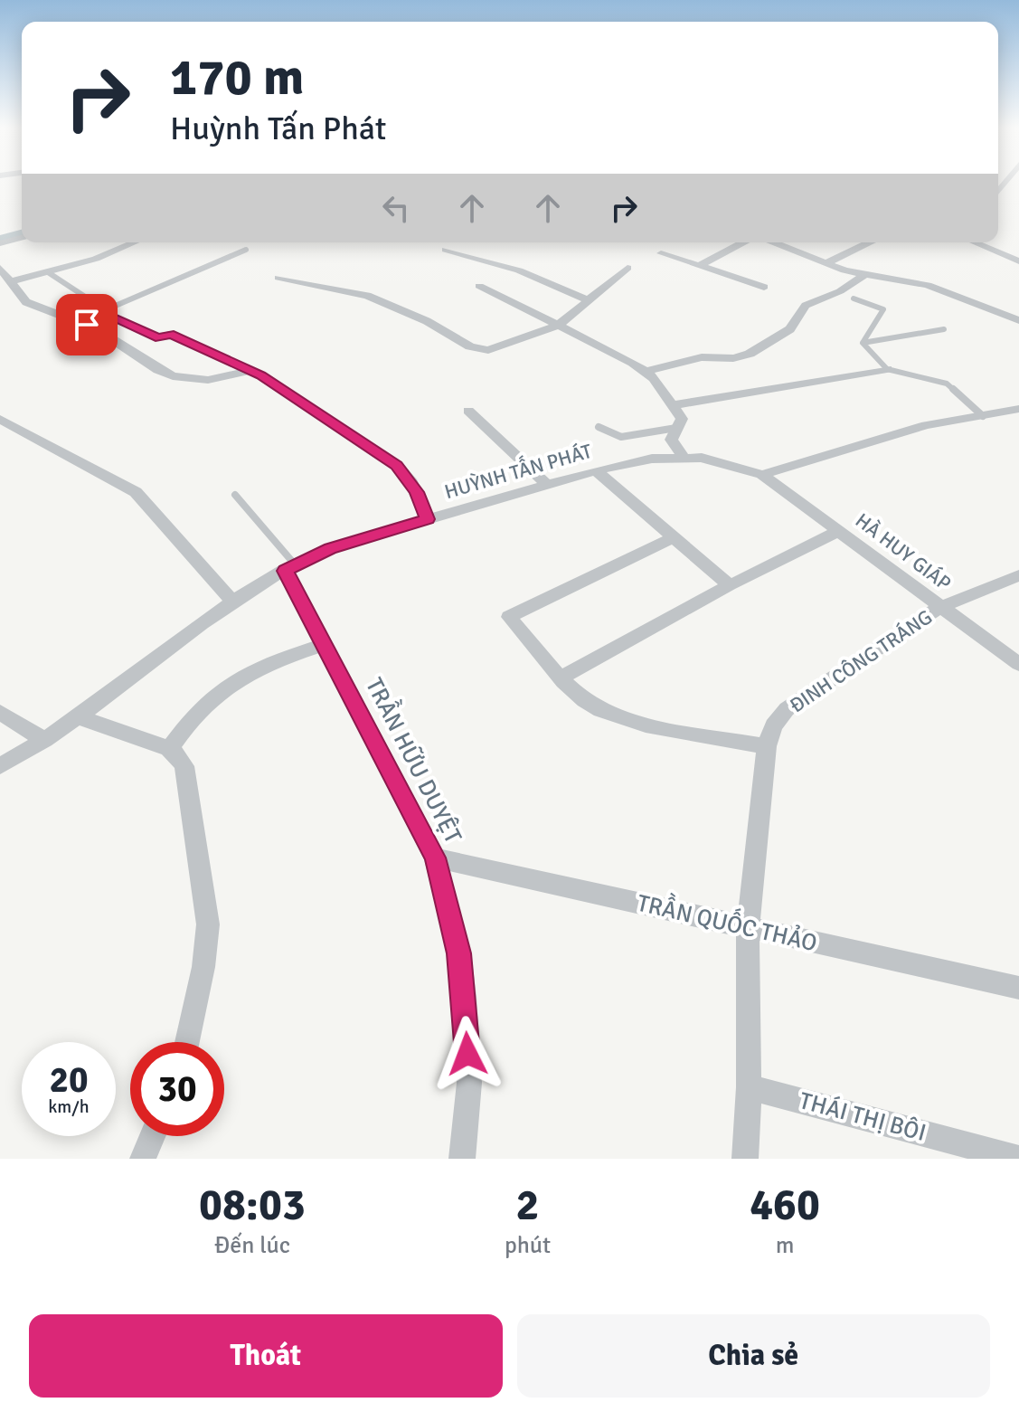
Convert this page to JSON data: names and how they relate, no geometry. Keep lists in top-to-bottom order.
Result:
{
  "streets": {
    "street": [
      "HUỲNH TẤN PHÁT",
      "HÀ HUY GIÁP",
      "ĐINH CÔNG TRÁNG",
      "TRẦN HỮU DUYỆT",
      "TRẦN QUỐC THẢO",
      "THÁI THỊ BÔI"
    ]
  },
  "crossings": [
    ["HUỲNH TẤN PHÁT", "HÀ HUY GIÁP"],
    ["HUỲNH TẤN PHÁT", "TRẦN HỮU DUYỆT"],
    ["HÀ HUY GIÁP", "ĐINH CÔNG TRÁNG"],
    ["ĐINH CÔNG TRÁNG", "TRẦN QUỐC THẢO"],
    ["ĐINH CÔNG TRÁNG", "THÁI THỊ BÔI"],
    ["TRẦN HỮU DUYỆT", "TRẦN QUỐC THẢO"]
  ],
  "page": {
    "turn": ["170 m", "Huỳnh Tấn Phát"],
    "speed": "20 km/h",
    "limit": "30",
    "eta": [
      "08:03",
      "Đến lúc",
      "2",
      "phút",
      "460",
      "m"
    ],
    "buttons": ["Thoát", "Chia sẻ"]
  }
}
